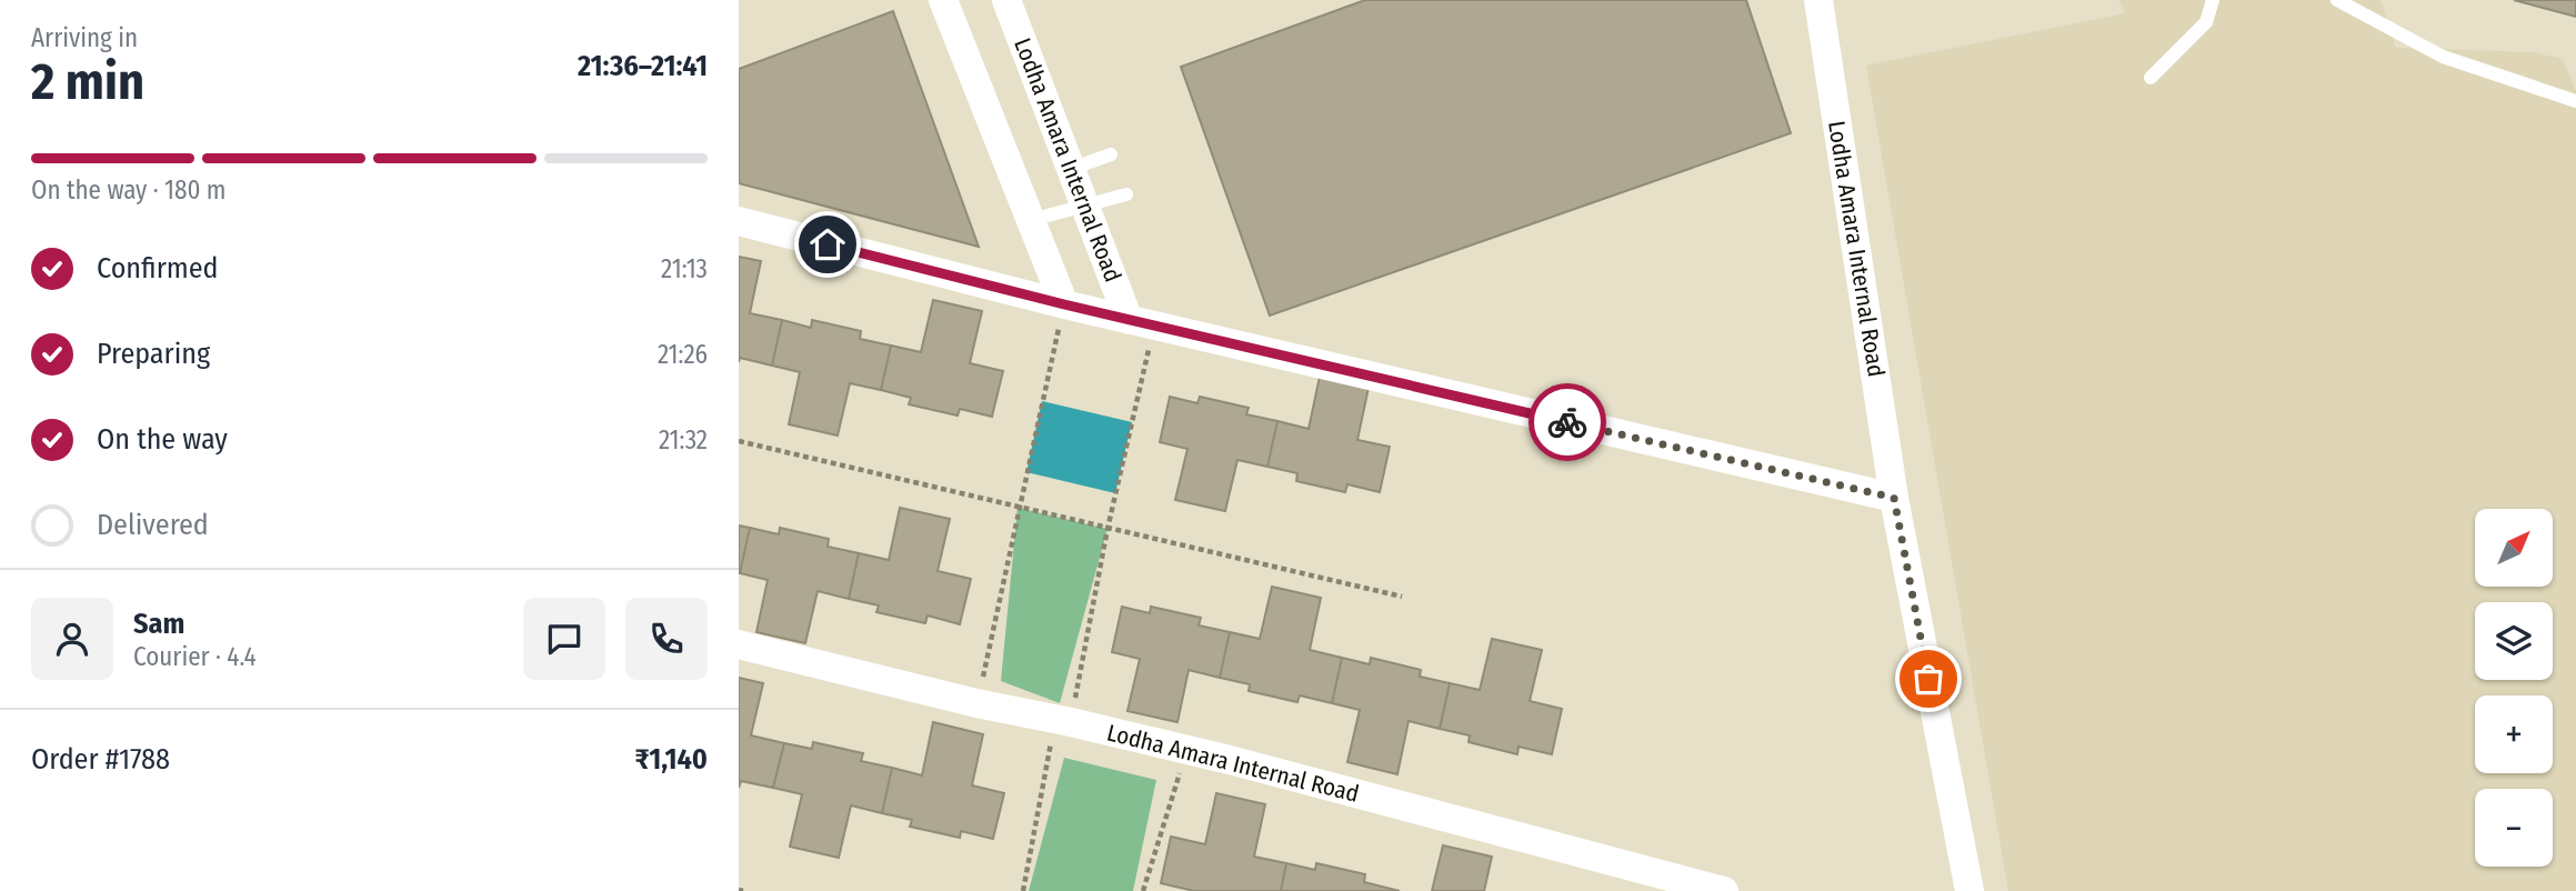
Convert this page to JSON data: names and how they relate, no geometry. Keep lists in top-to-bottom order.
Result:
{
  "streets": {
    "street": ["Lodha Amara Internal Road"]
  },
  "north": "top right",
  "page": {
    "heading": ["2 min", "Arriving in", "21:36–21:41"],
    "panel": [
      "Sam",
      "Courier · 4.4",
      "Order #1788",
      "₹1,140"
    ],
    "bar": "On the way · 180 m",
    "list": [
      ["Confirmed", "21:13"],
      ["Preparing", "21:26"],
      ["On the way", "21:32"],
      "Delivered"
    ],
    "map_buttons": ["+", "−"]
  }
}
